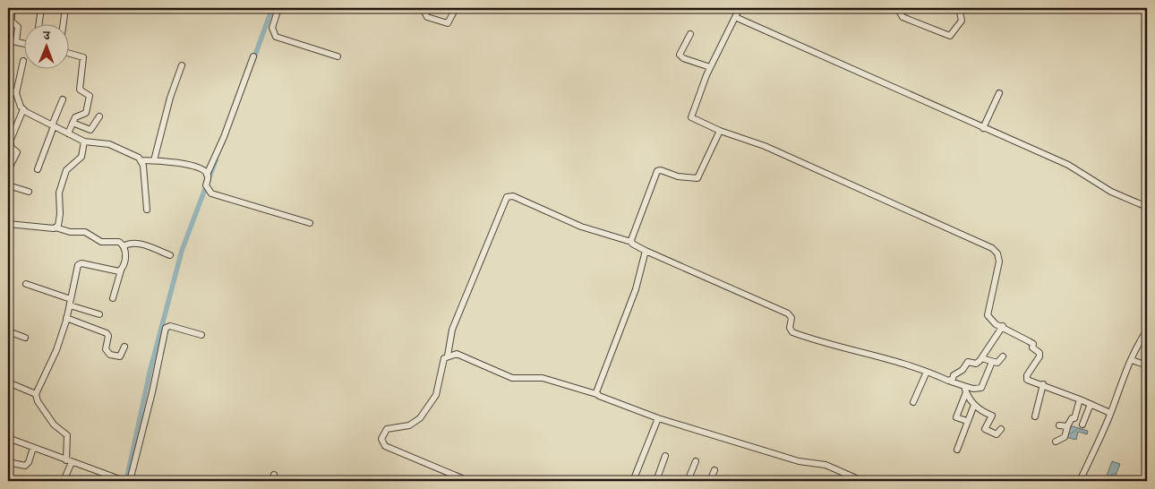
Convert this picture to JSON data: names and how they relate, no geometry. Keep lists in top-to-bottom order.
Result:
{
  "north": "top"
}
